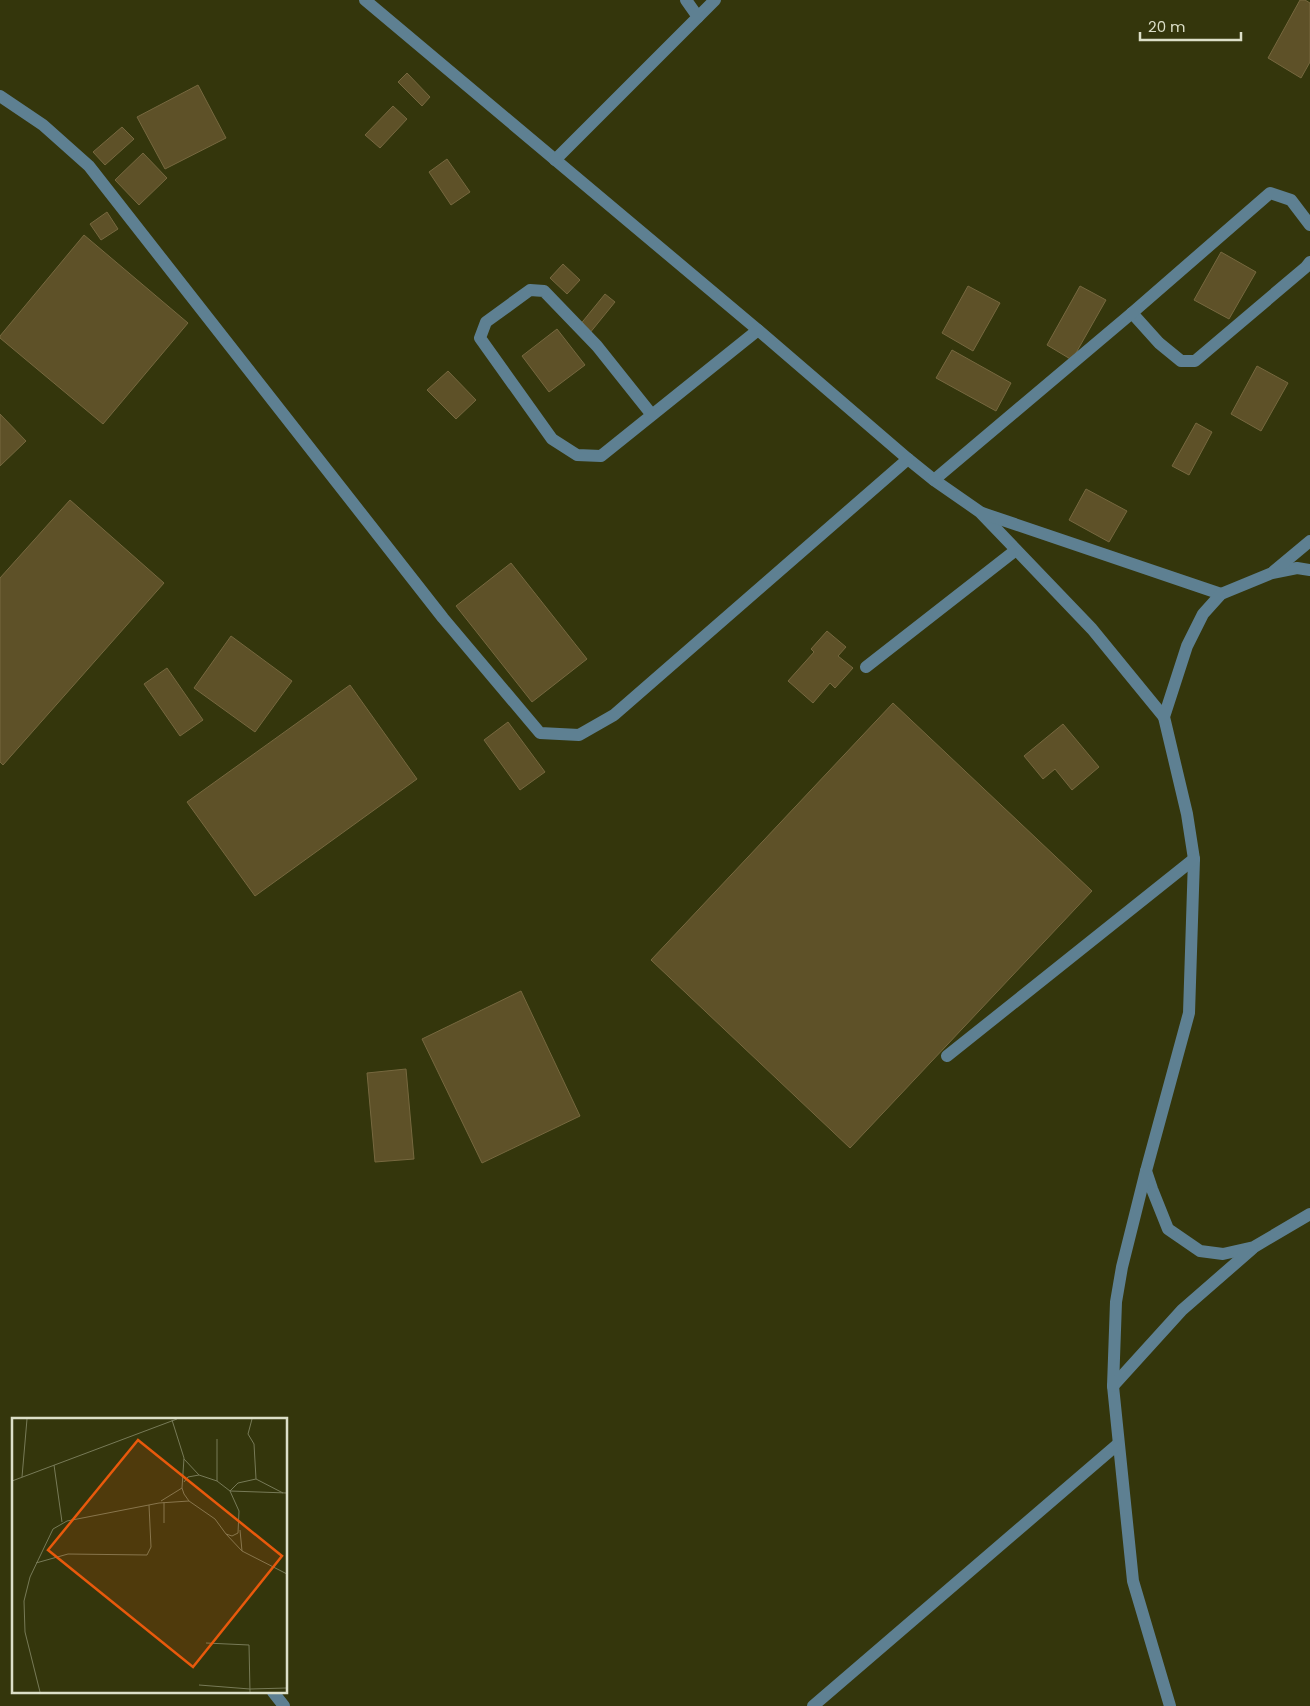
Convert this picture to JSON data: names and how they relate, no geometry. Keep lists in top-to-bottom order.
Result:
{
  "scale_bar": "20 m"
}
